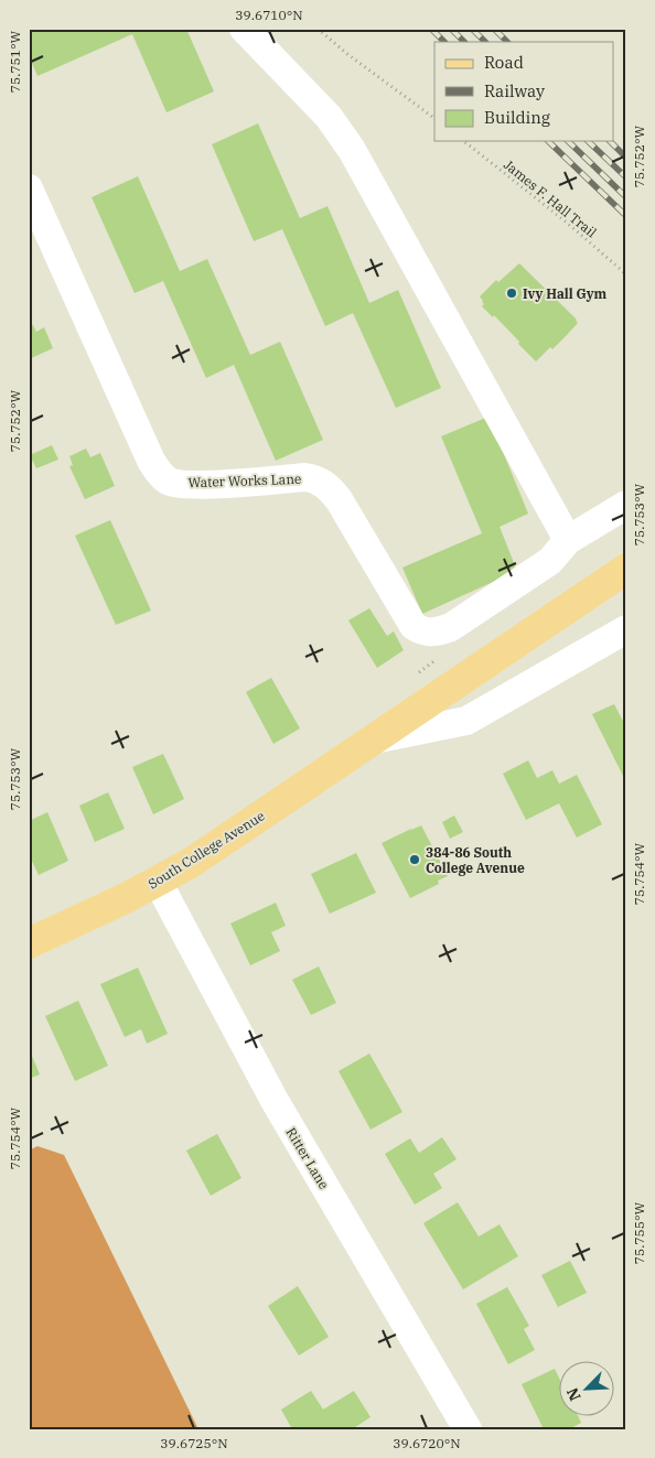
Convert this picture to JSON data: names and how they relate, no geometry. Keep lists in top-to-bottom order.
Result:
{
  "streets": {
    "main road": ["South College Avenue"],
    "street": ["Water Works Lane", "Ritter Lane"],
    "path": ["James F. Hall Trail"]
  },
  "crossings": [
    ["South College Avenue", "Ritter Lane"]
  ],
  "places": ["Ivy Hall Gym", "384-86 South College Avenue"],
  "legend": ["Road", "Railway", "Building"],
  "north": "bottom left",
  "coordinates": [
    "39.6710°N",
    "75.751°W",
    "75.752°W",
    "75.753°W",
    "75.754°W",
    "75.755°W",
    "39.6725°N",
    "39.6720°N"
  ]
}
